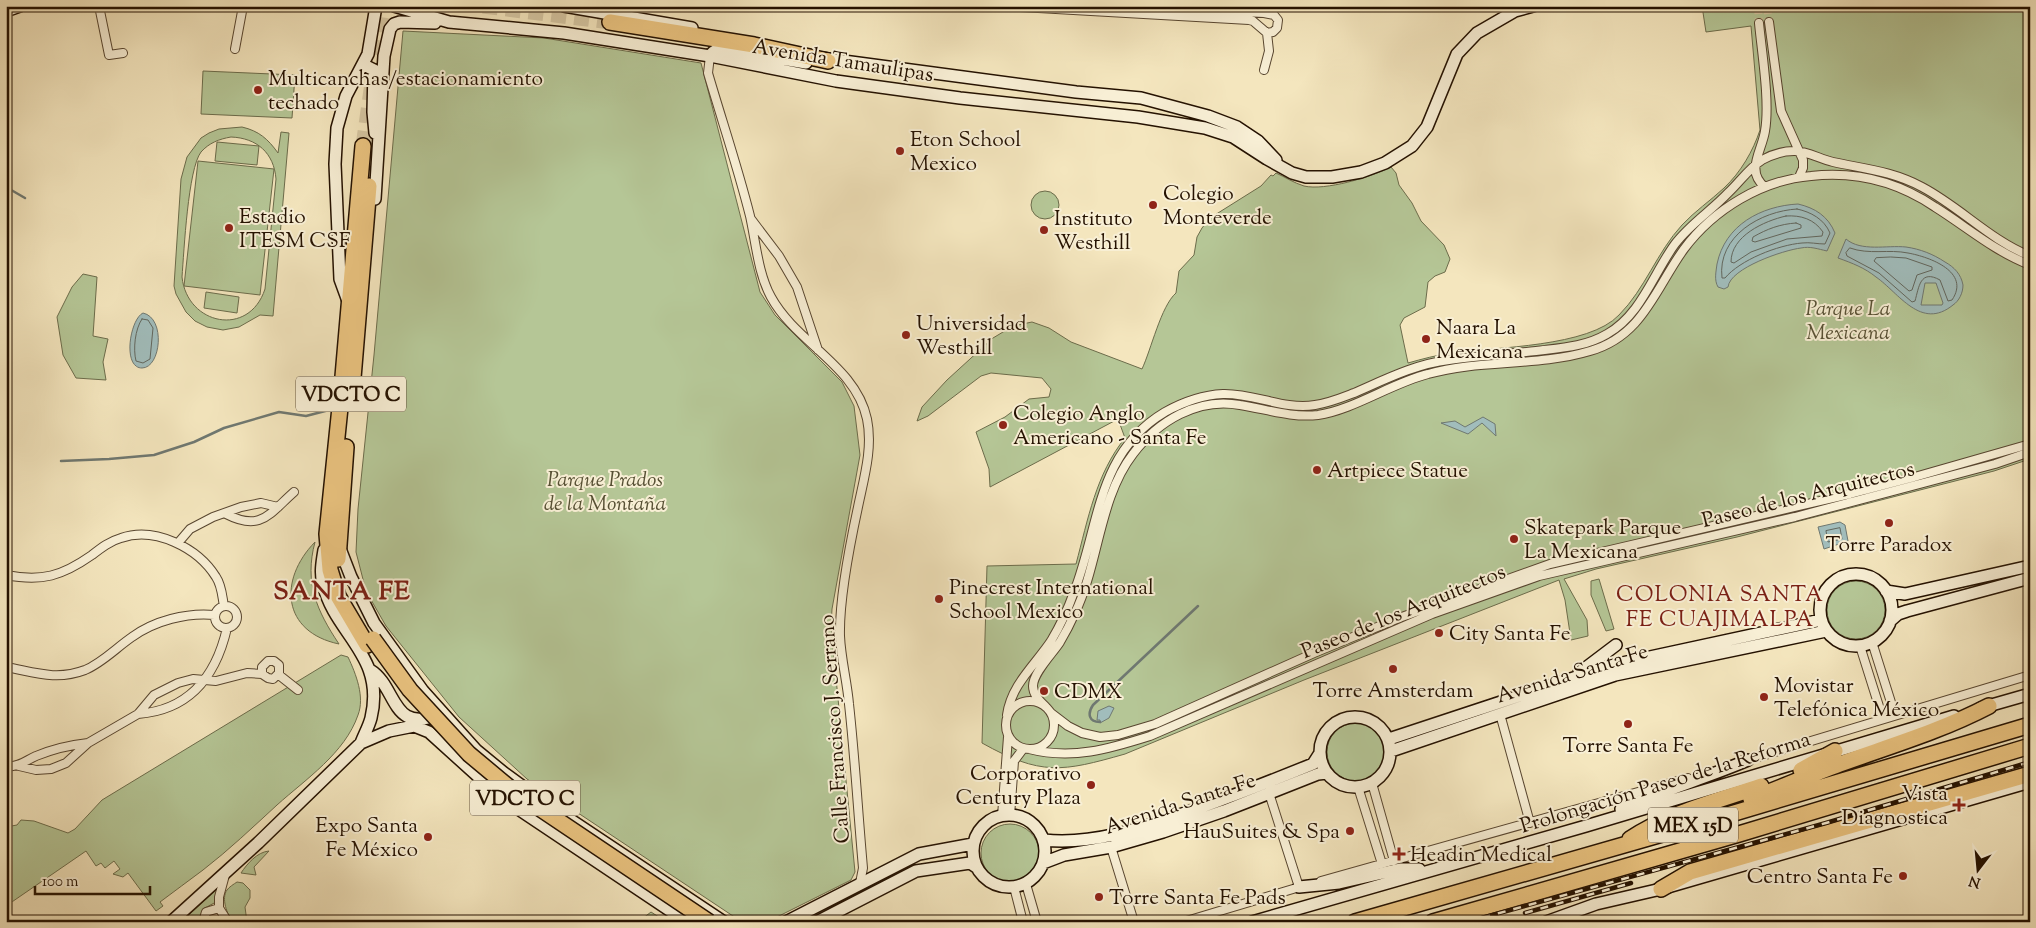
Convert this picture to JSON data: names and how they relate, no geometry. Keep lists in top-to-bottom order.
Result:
{
  "streets": {
    "highway": ["VDCTO C", "MEX 15D"],
    "street": [
      "Avenida Tamaulipas",
      "Paseo de los Arquitectos",
      "Avenida Santa Fe",
      "Calle Francisco J. Serrano",
      "Prolongación Paseo de la Reforma"
    ]
  },
  "crossings": [
    ["Avenida Tamaulipas", "Calle Francisco J. Serrano"]
  ],
  "districts": ["SANTA FE", "COLONIA SANTA FE CUAJIMALPA"],
  "parks": ["Parque La Mexicana", "Parque Prados de la Montaña"],
  "places": {
    "other": [
      "Multicanchas/estacionamiento techado",
      "Eton School Mexico",
      "Colegio Monteverde",
      "Estadio ITESM CSF",
      "Instituto Westhill",
      "Universidad Westhill",
      "Naara La Mexicana",
      "Colegio Anglo Americano - Santa Fe",
      "Artpiece Statue",
      "Torre Paradox",
      "Skatepark Parque La Mexicana",
      "Pinecrest International School Mexico",
      "City Santa Fe",
      "Torre Amsterdam",
      "CDMX",
      "Movistar Telefónica México",
      "Torre Santa Fe",
      "Corporativo Century Plaza",
      "HauSuites & Spa",
      "Expo Santa Fe México",
      "Centro Santa Fe",
      "Torre Santa Fe Pads"
    ],
    "health": ["Vista Diagnostica", "Headin Medical"]
  },
  "scale_bar": "100 m",
  "north": "bottom"
}
